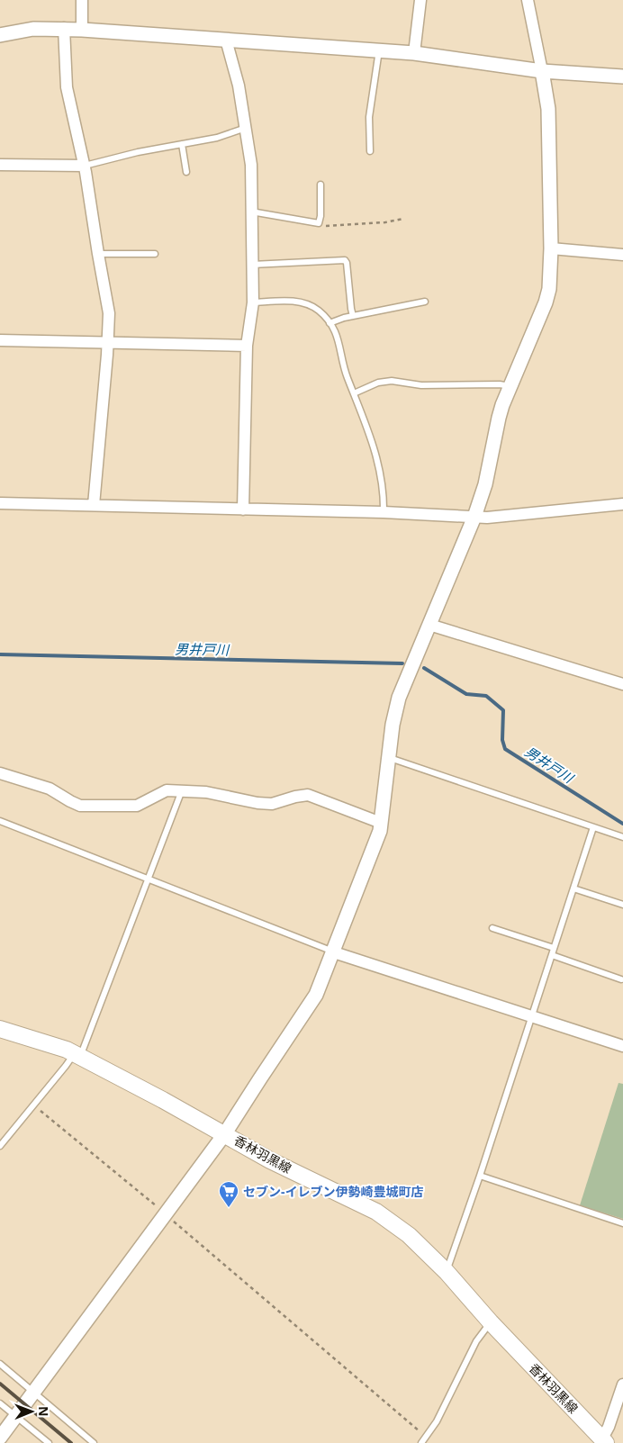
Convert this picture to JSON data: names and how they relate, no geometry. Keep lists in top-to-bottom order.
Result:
{
  "streets": {
    "main road": ["香林羽黒線"]
  },
  "water": ["男井戸川"],
  "places": {
    "supermarket": ["セブン-イレブン伊勢崎豊城町店"]
  },
  "north": "right"
}
